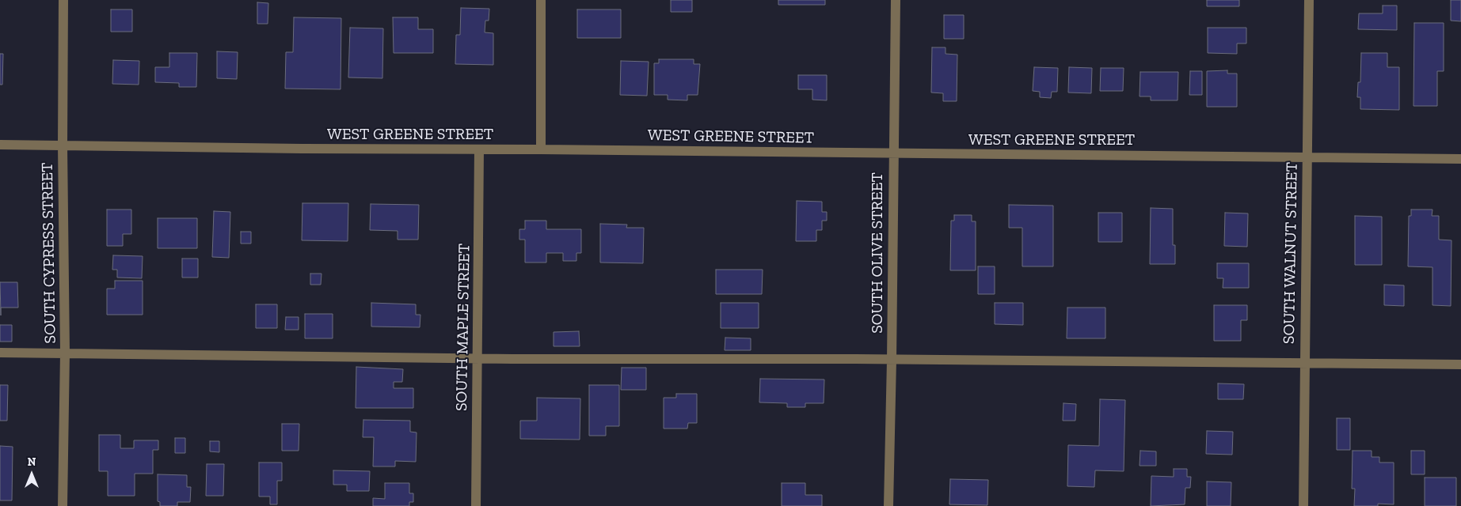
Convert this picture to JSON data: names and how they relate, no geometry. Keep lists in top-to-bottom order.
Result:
{
  "streets": {
    "street": [
      "WEST GREENE STREET",
      "SOUTH CYPRESS STREET",
      "SOUTH OLIVE STREET",
      "SOUTH WALNUT STREET",
      "SOUTH MAPLE STREET"
    ]
  },
  "crossings": [
    ["WEST GREENE STREET", "SOUTH CYPRESS STREET"],
    ["WEST GREENE STREET", "SOUTH OLIVE STREET"],
    ["WEST GREENE STREET", "SOUTH WALNUT STREET"],
    ["WEST GREENE STREET", "SOUTH MAPLE STREET"]
  ],
  "north": "top"
}
